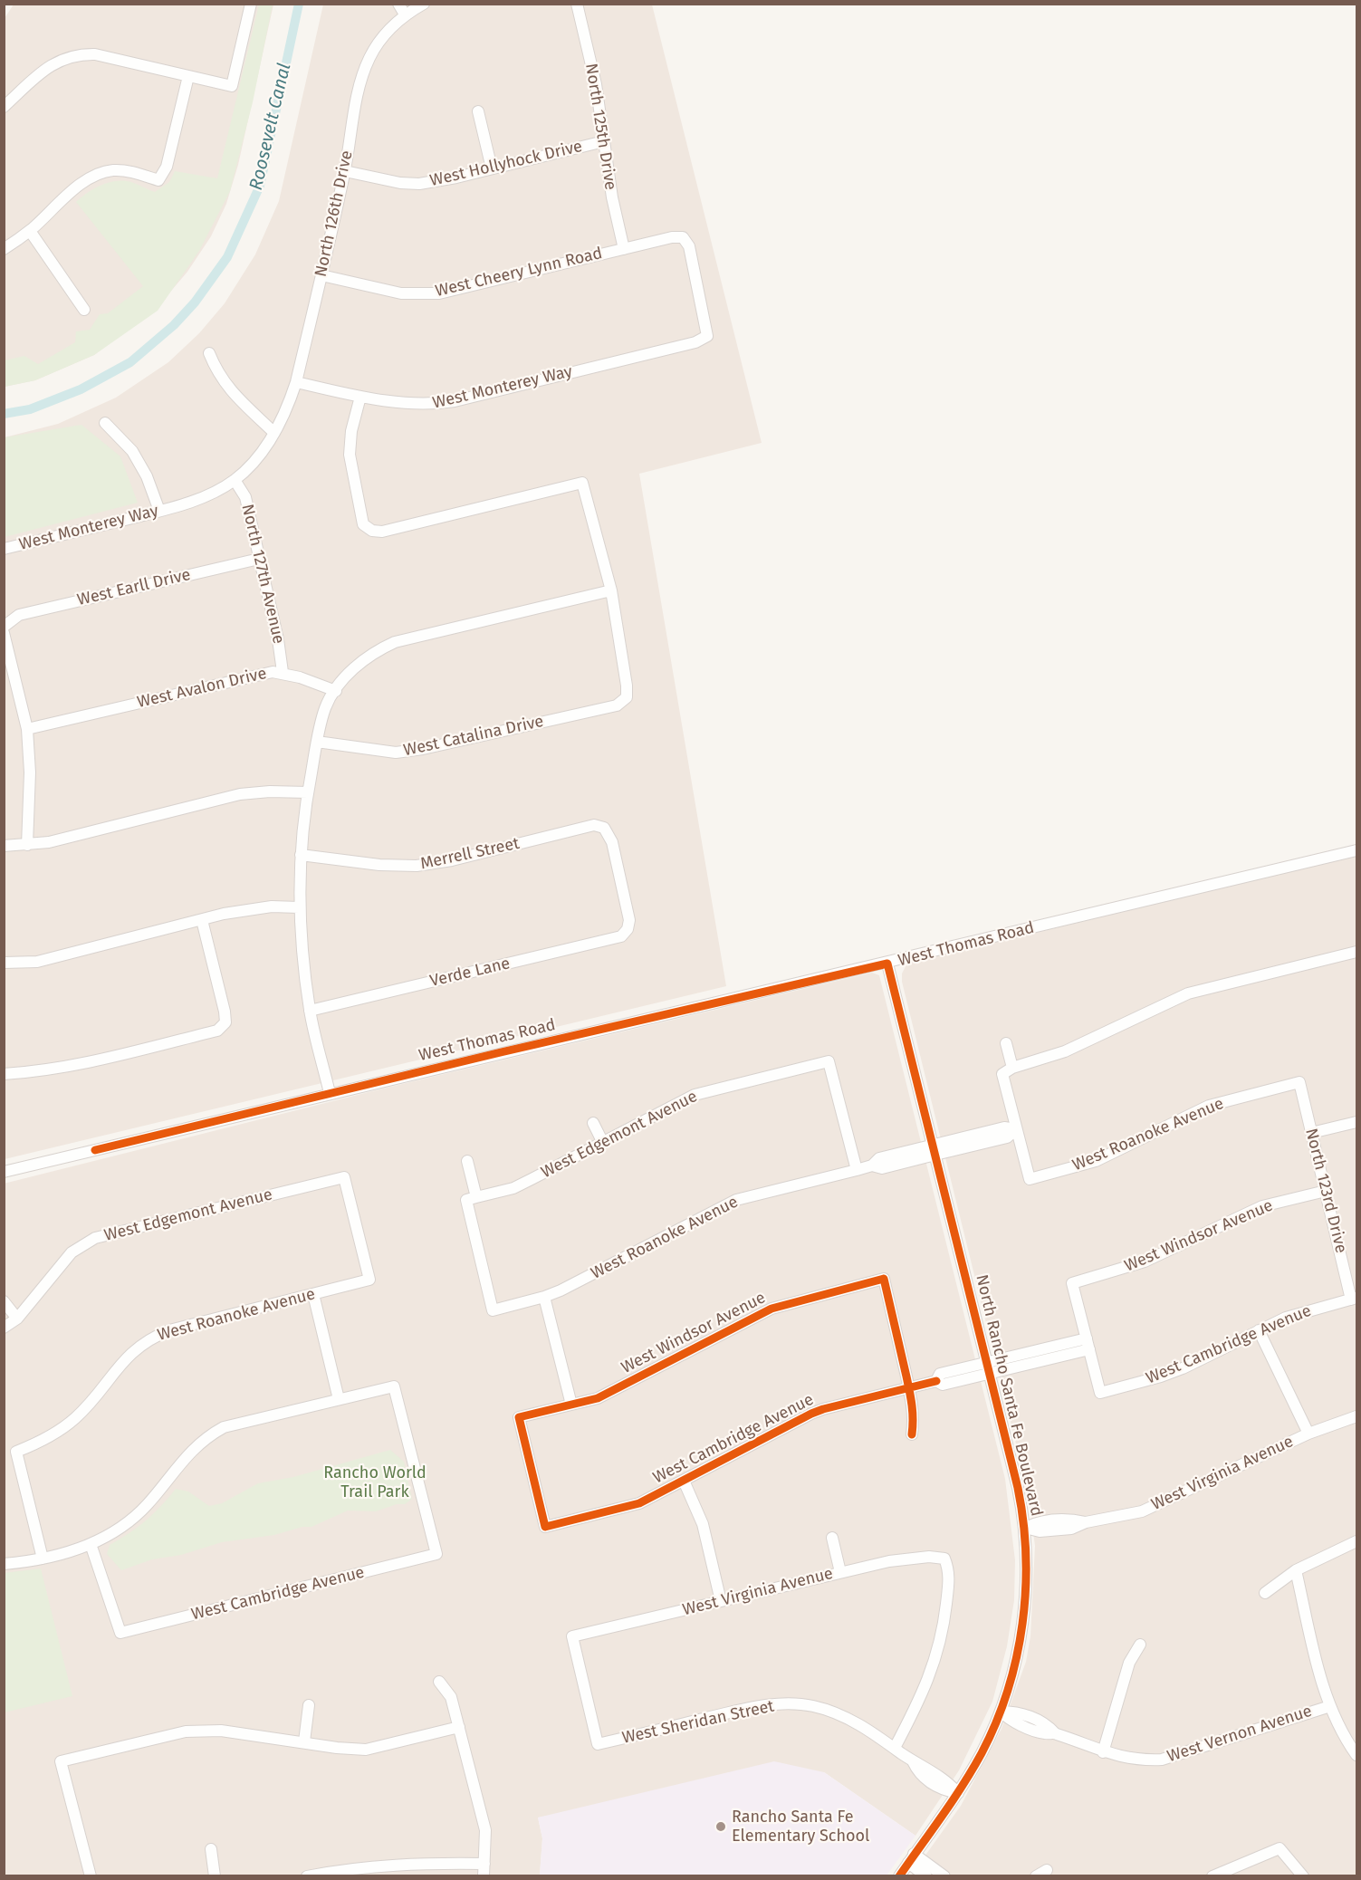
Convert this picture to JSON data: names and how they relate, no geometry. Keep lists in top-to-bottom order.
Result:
{
  "streets": {
    "street": [
      "North 125th Drive",
      "West Hollyhock Drive",
      "North 126th Drive",
      "West Cheery Lynn Road",
      "West Monterey Way",
      "North 127th Avenue",
      "West Earll Drive",
      "West Avalon Drive",
      "West Catalina Drive",
      "Merrell Street",
      "West Thomas Road",
      "Verde Lane",
      "West Edgemont Avenue",
      "West Roanoke Avenue",
      "North 123rd Drive",
      "West Windsor Avenue",
      "West Cambridge Avenue",
      "North Rancho Santa Fe Boulevard",
      "West Virginia Avenue",
      "West Sheridan Street",
      "West Vernon Avenue"
    ]
  },
  "crossings": [
    ["North 125th Drive", "West Hollyhock Drive"],
    ["North 125th Drive", "West Cheery Lynn Road"],
    ["West Hollyhock Drive", "North 126th Drive"],
    ["North 126th Drive", "West Cheery Lynn Road"],
    ["North 126th Drive", "West Monterey Way"],
    ["West Cheery Lynn Road", "West Monterey Way"],
    ["West Monterey Way", "North 127th Avenue"],
    ["North 127th Avenue", "West Earll Drive"],
    ["North 127th Avenue", "West Avalon Drive"],
    ["Merrell Street", "Verde Lane"],
    ["West Thomas Road", "North Rancho Santa Fe Boulevard"],
    ["West Edgemont Avenue", "West Roanoke Avenue"],
    ["West Roanoke Avenue", "North 123rd Drive"],
    ["West Roanoke Avenue", "North Rancho Santa Fe Boulevard"],
    ["North 123rd Drive", "West Windsor Avenue"],
    ["North 123rd Drive", "West Cambridge Avenue"],
    ["West Windsor Avenue", "West Cambridge Avenue"],
    ["West Cambridge Avenue", "North Rancho Santa Fe Boulevard"],
    ["North Rancho Santa Fe Boulevard", "West Virginia Avenue"],
    ["North Rancho Santa Fe Boulevard", "West Sheridan Street"],
    ["North Rancho Santa Fe Boulevard", "West Vernon Avenue"],
    ["West Virginia Avenue", "West Sheridan Street"]
  ],
  "water": ["Roosevelt Canal"],
  "parks": ["Rancho World Trail Park"],
  "places": ["Rancho Santa Fe Elementary School"]
}
